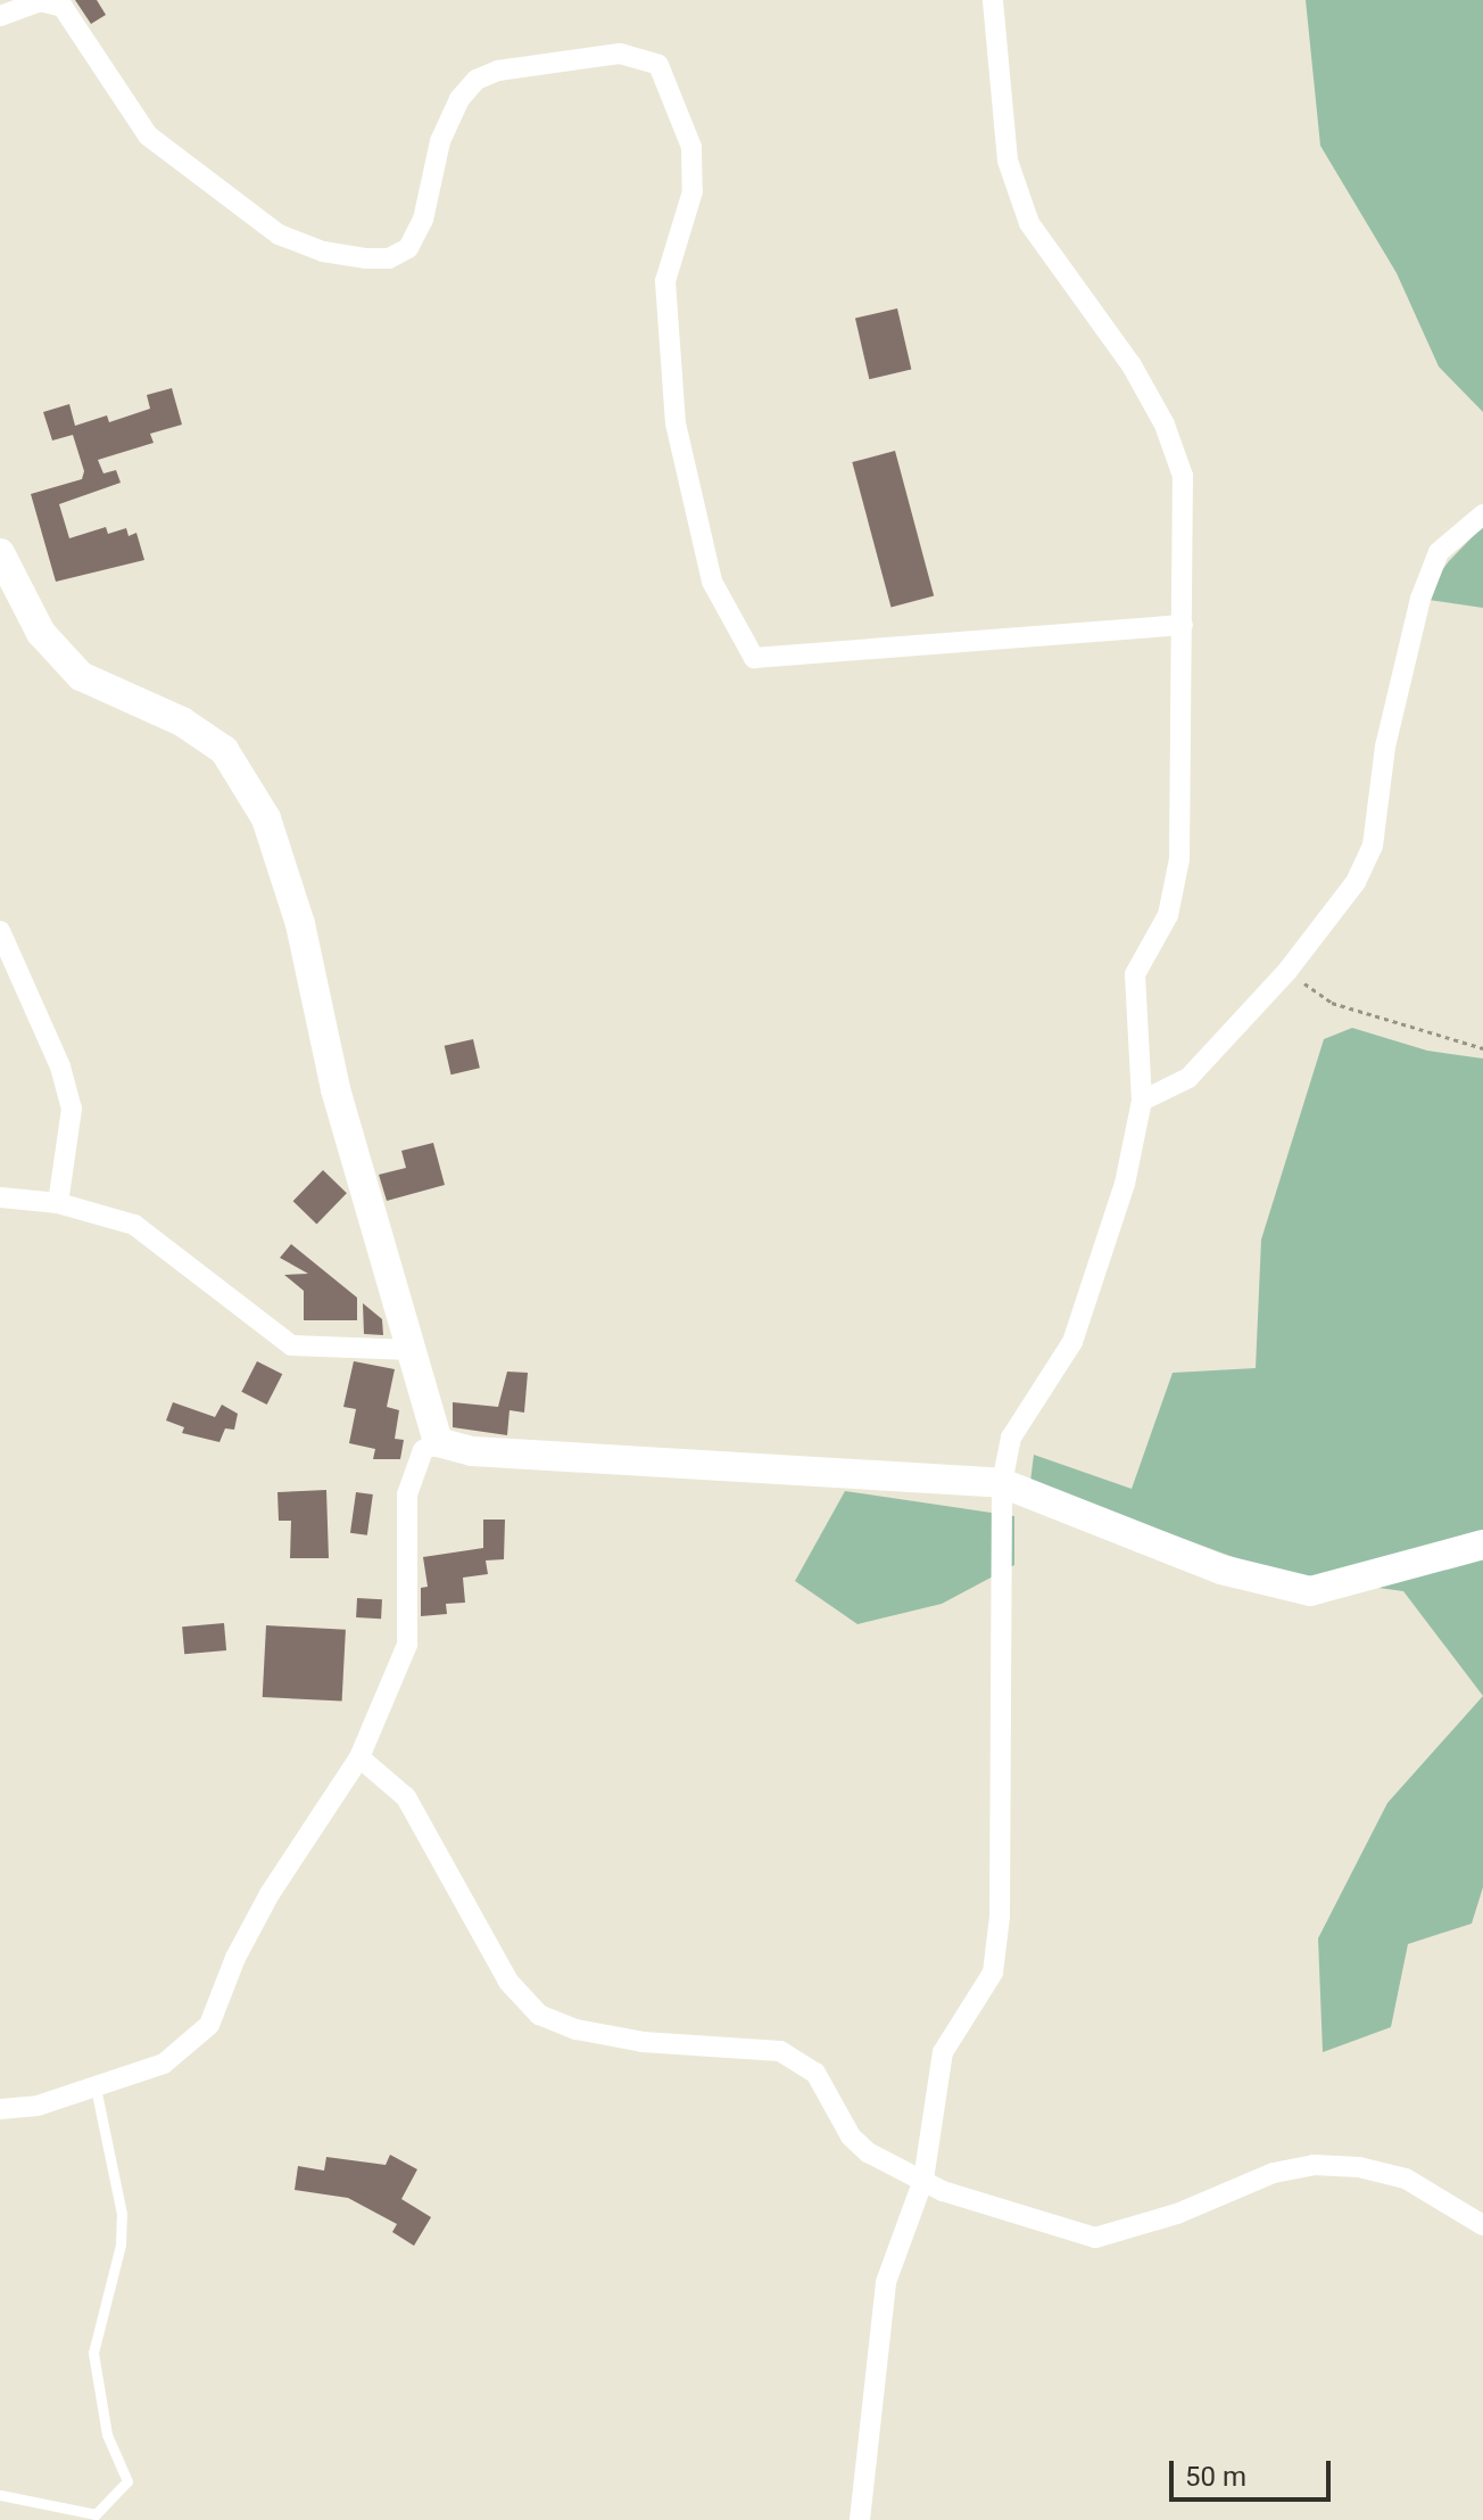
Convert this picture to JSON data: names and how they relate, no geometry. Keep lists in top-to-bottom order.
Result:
{
  "scale_bar": "50 m"
}
